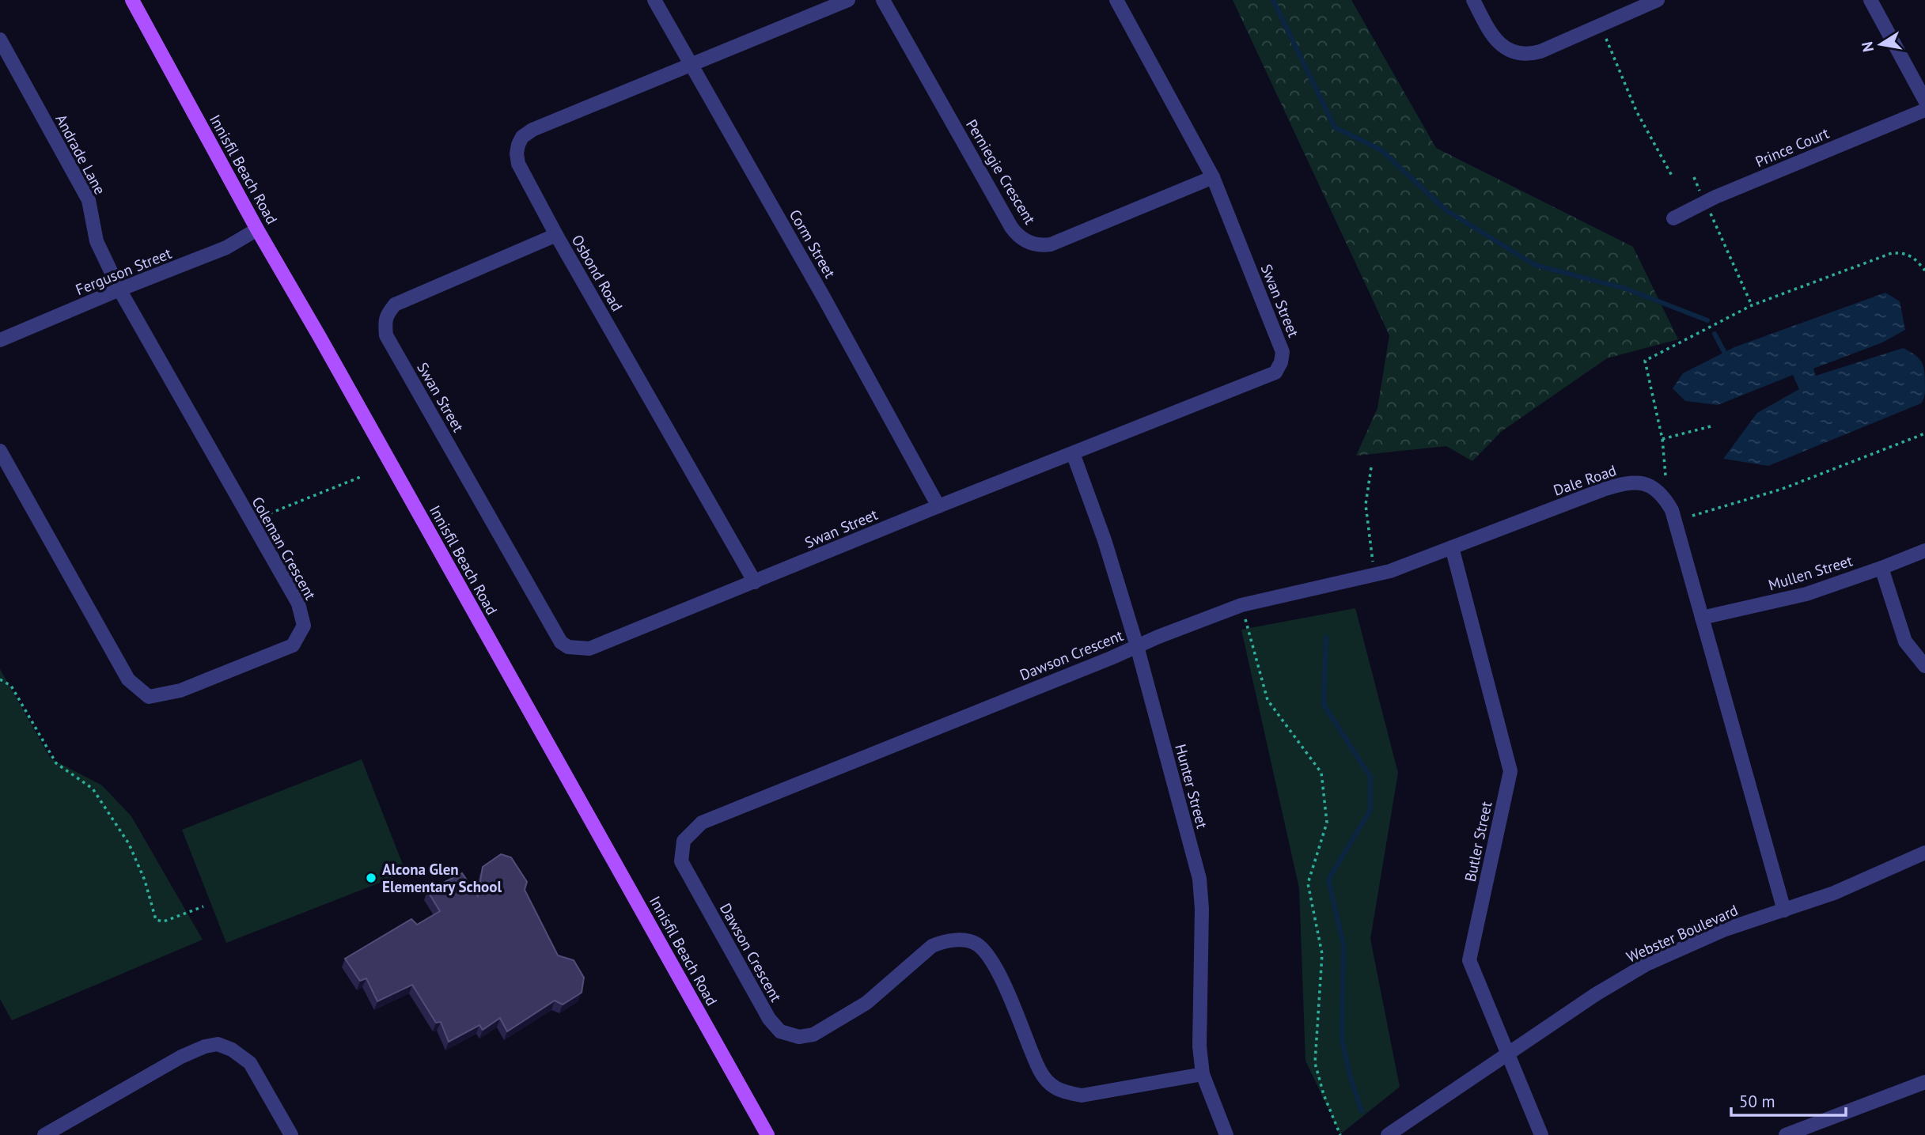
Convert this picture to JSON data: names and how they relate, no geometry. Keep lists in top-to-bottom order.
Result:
{
  "streets": {
    "main road": ["Innisfil Beach Road"],
    "street": [
      "Prince Court",
      "Andrade Lane",
      "Perniegie Crescent",
      "Corm Street",
      "Ferguson Street",
      "Osbond Road",
      "Swan Street",
      "Dale Road",
      "Coleman Crescent",
      "Mullen Street",
      "Dawson Crescent",
      "Hunter Street",
      "Butler Street",
      "Webster Boulevard"
    ]
  },
  "crossings": [
    ["Andrade Lane", "Ferguson Street"],
    ["Andrade Lane", "Coleman Crescent"],
    ["Innisfil Beach Road", "Ferguson Street"],
    ["Perniegie Crescent", "Swan Street"],
    ["Corm Street", "Osbond Road"],
    ["Corm Street", "Swan Street"],
    ["Ferguson Street", "Coleman Crescent"],
    ["Osbond Road", "Swan Street"],
    ["Swan Street", "Hunter Street"],
    ["Dale Road", "Mullen Street"],
    ["Dale Road", "Dawson Crescent"],
    ["Dale Road", "Hunter Street"],
    ["Dale Road", "Butler Street"],
    ["Dale Road", "Webster Boulevard"],
    ["Dawson Crescent", "Hunter Street"],
    ["Butler Street", "Webster Boulevard"]
  ],
  "places": ["Alcona Glen Elementary School"],
  "scale_bar": "50 m",
  "north": "left"
}
